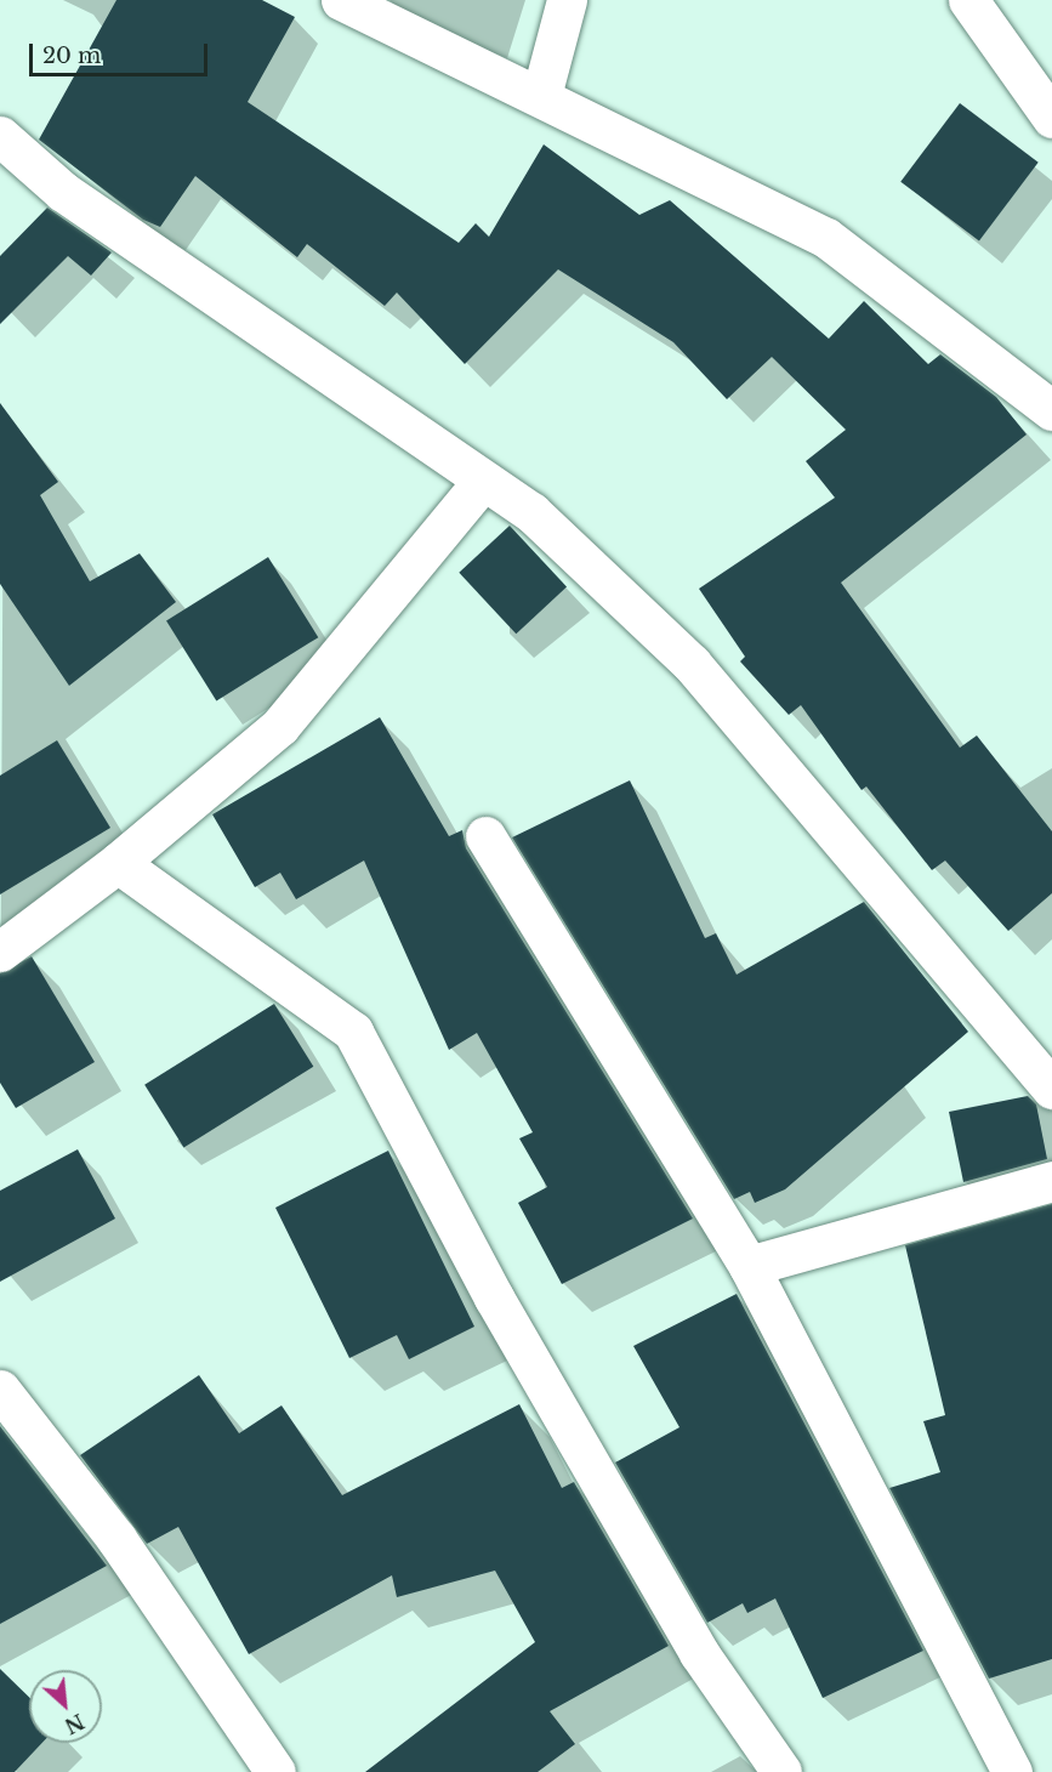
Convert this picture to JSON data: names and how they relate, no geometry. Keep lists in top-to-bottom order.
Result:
{
  "scale_bar": "20 m",
  "north": "bottom right"
}
